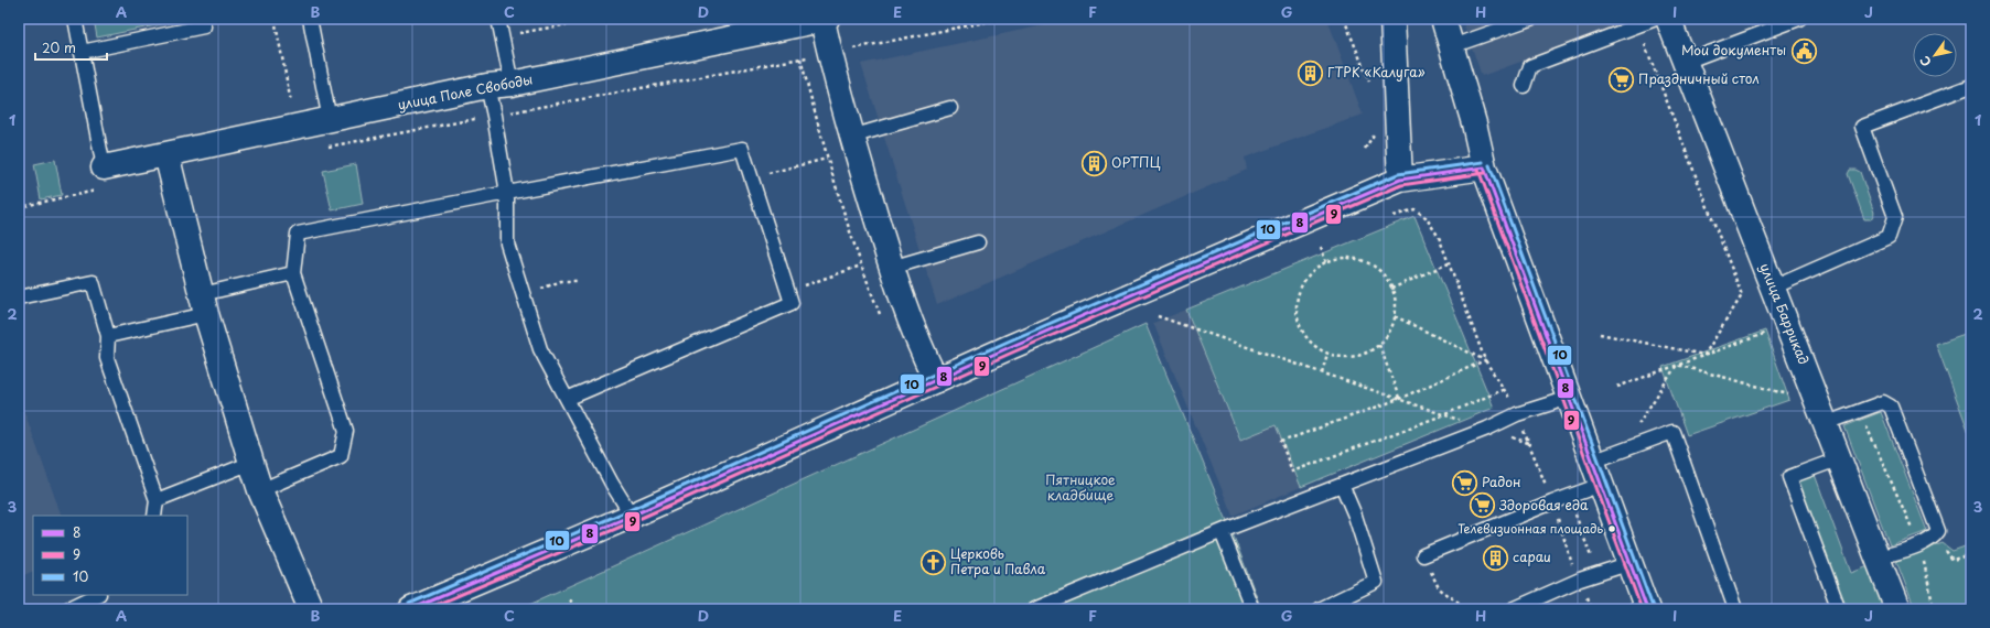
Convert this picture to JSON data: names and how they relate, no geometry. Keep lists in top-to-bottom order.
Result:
{
  "streets": {
    "street": ["улица Поле Свободы", "улица Баррикад"]
  },
  "parks": ["Пятницкое кладбище"],
  "places": {
    "public building": ["Мои документы"],
    "building": ["ГТРК «Калуга»", "ОРТПЦ", "сараи"],
    "supermarket": ["Праздничный стол", "Радон", "Здоровая еда"],
    "other": ["Телевизионная площадь"],
    "church": ["Церковь Петра и Павла"]
  },
  "lines": ["transit line 10", "transit line 8", "transit line 9"],
  "legend": ["8", "9", "10"],
  "scale_bar": "20 m",
  "north": "bottom left",
  "grid": {
    "columns": [
      "A",
      "B",
      "C",
      "D",
      "E",
      "F",
      "G",
      "H",
      "I",
      "J"
    ],
    "rows": ["1", "2", "3"]
  }
}
